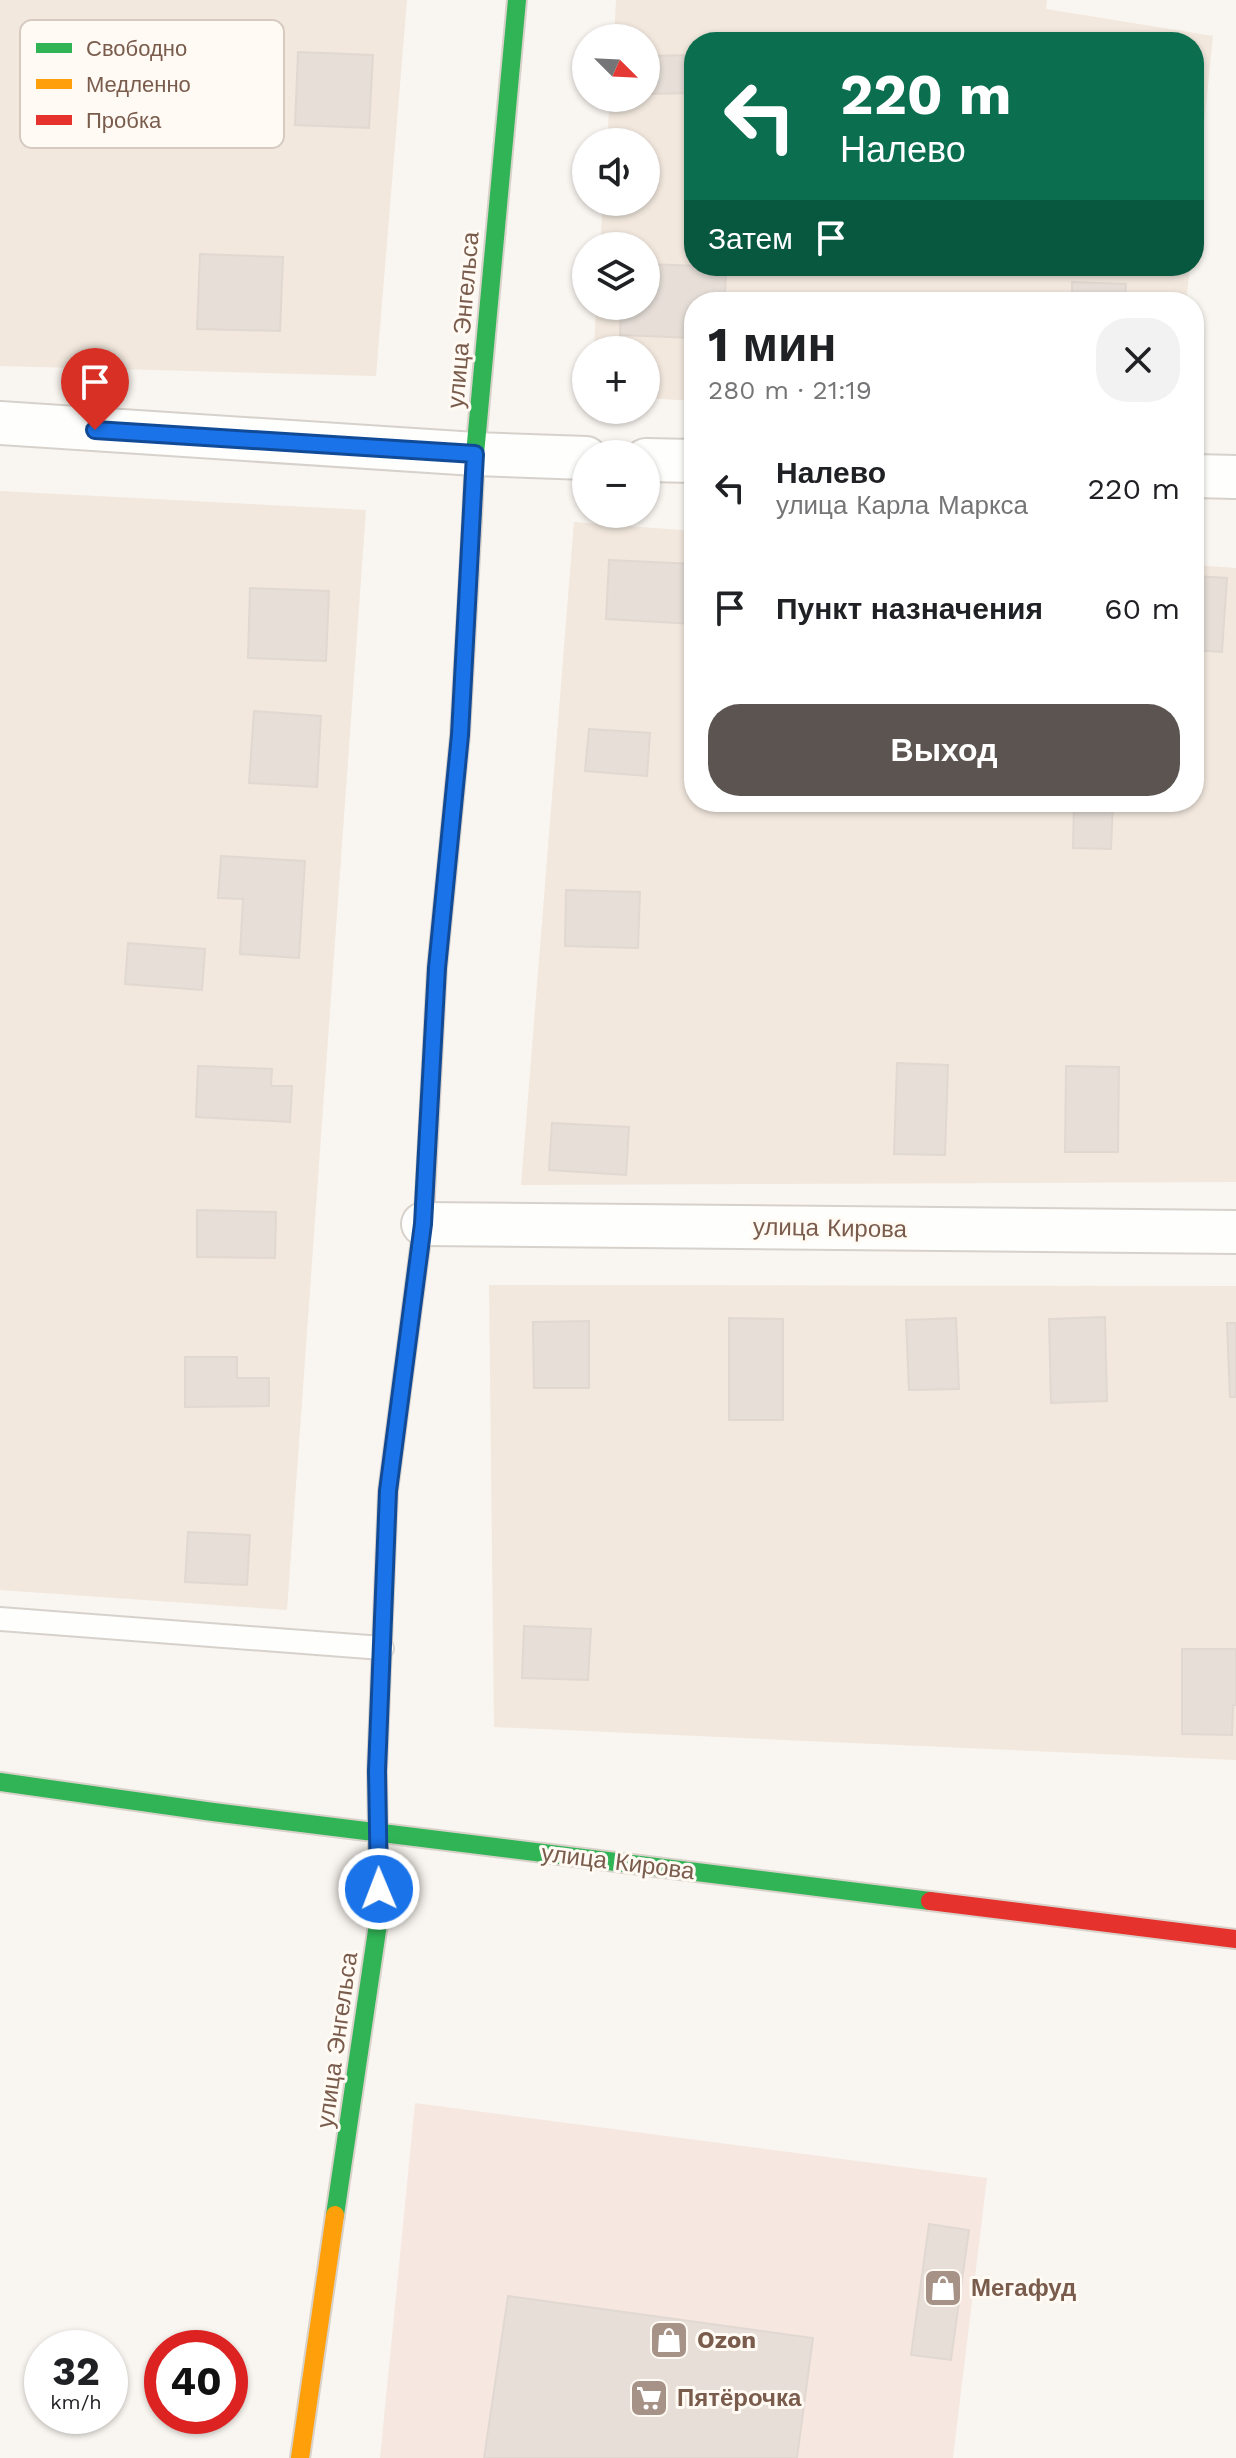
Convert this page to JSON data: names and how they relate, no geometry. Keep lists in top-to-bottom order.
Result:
{
  "streets": {
    "street": ["улица Энгельса", "улица Кирова"]
  },
  "crossings": [
    ["улица Энгельса", "улица Кирова"]
  ],
  "places": {
    "shop": ["Мегафуд", "Ozon"],
    "supermarket": ["Пятёрочка"]
  },
  "legend": ["Свободно", "Медленно", "Пробка"],
  "north": "bottom right",
  "page": {
    "map_buttons": ["+", "−"],
    "turn": ["220 m", "Налево"],
    "then": "Затем",
    "heading": ["1 мин", "280 m · 21:19"],
    "list": [
      {
        "name": "Налево",
        "note": "улица Карла Маркса",
        "value": "220 m"
      },
      {
        "name": "Пункт назначения",
        "value": "60 m"
      }
    ],
    "buttons": "Выход",
    "speed": "32 km/h",
    "limit": "40"
  }
}
